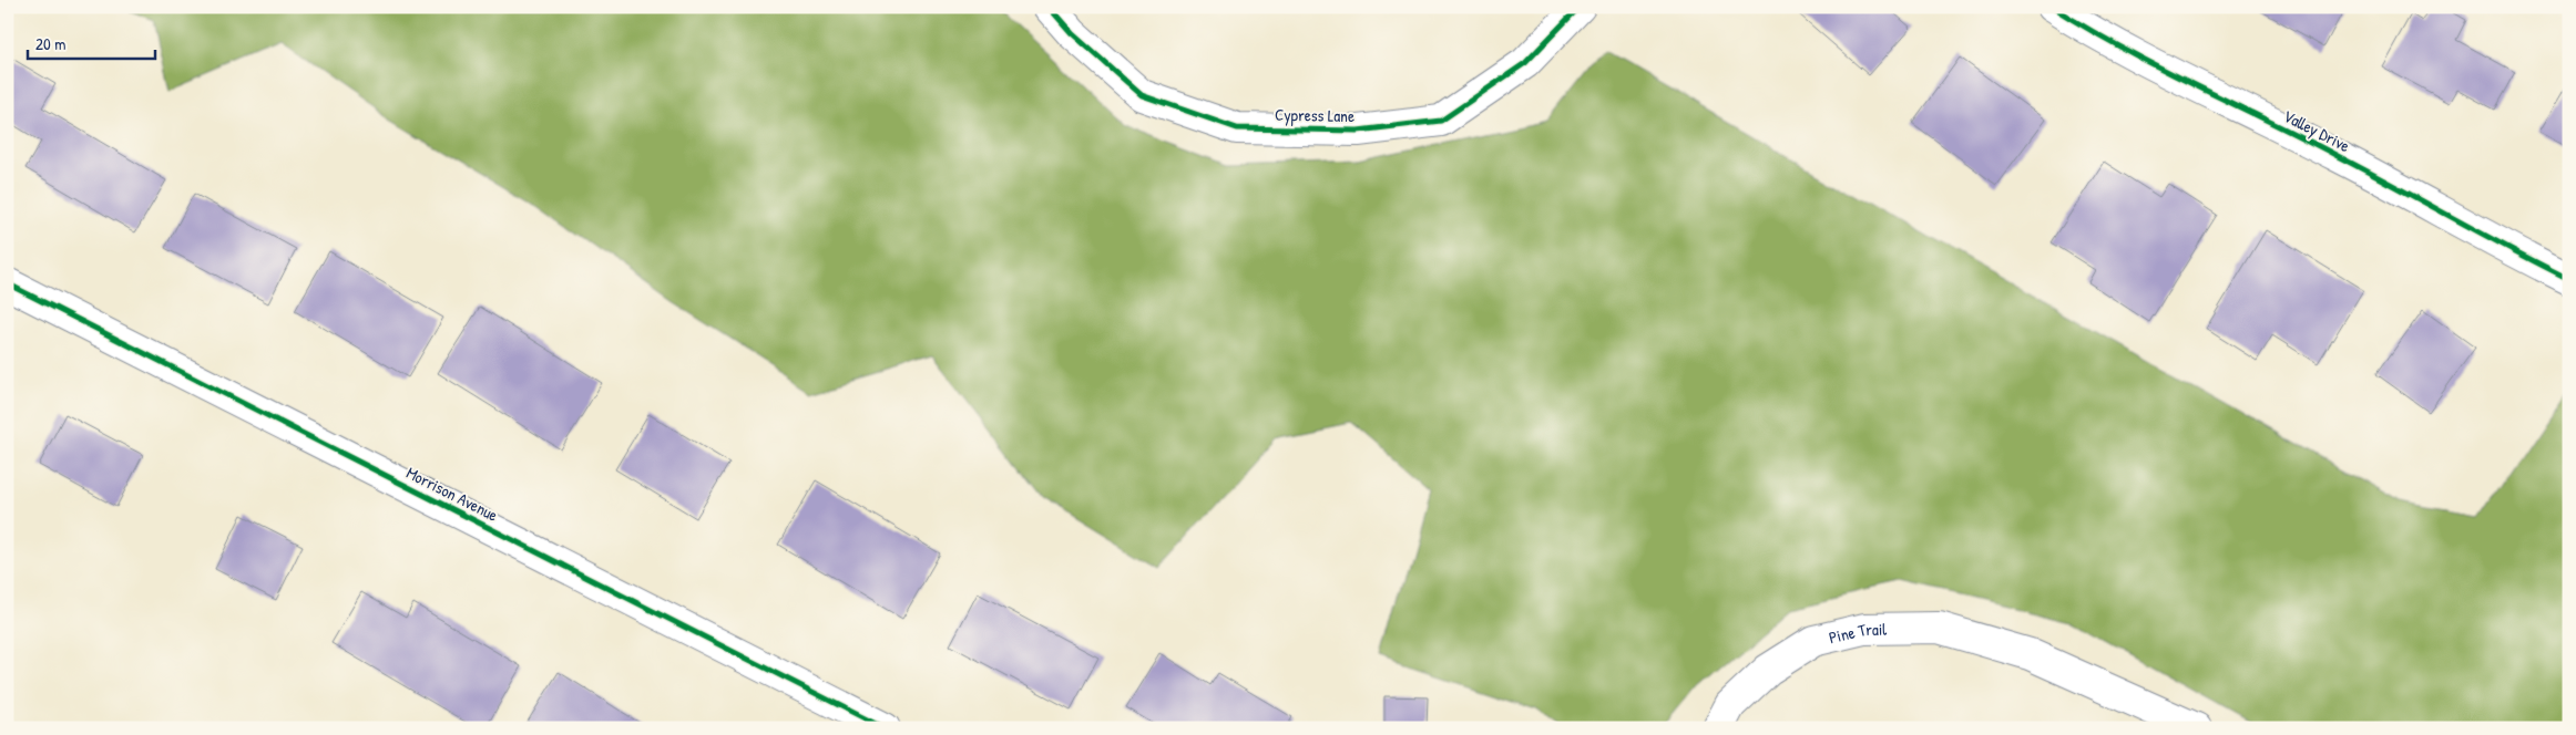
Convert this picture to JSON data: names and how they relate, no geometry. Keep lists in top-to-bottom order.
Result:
{
  "streets": {
    "street": [
      "Cypress Lane",
      "Valley Drive",
      "Morrison Avenue",
      "Pine Trail"
    ]
  },
  "scale_bar": "20 m"
}
